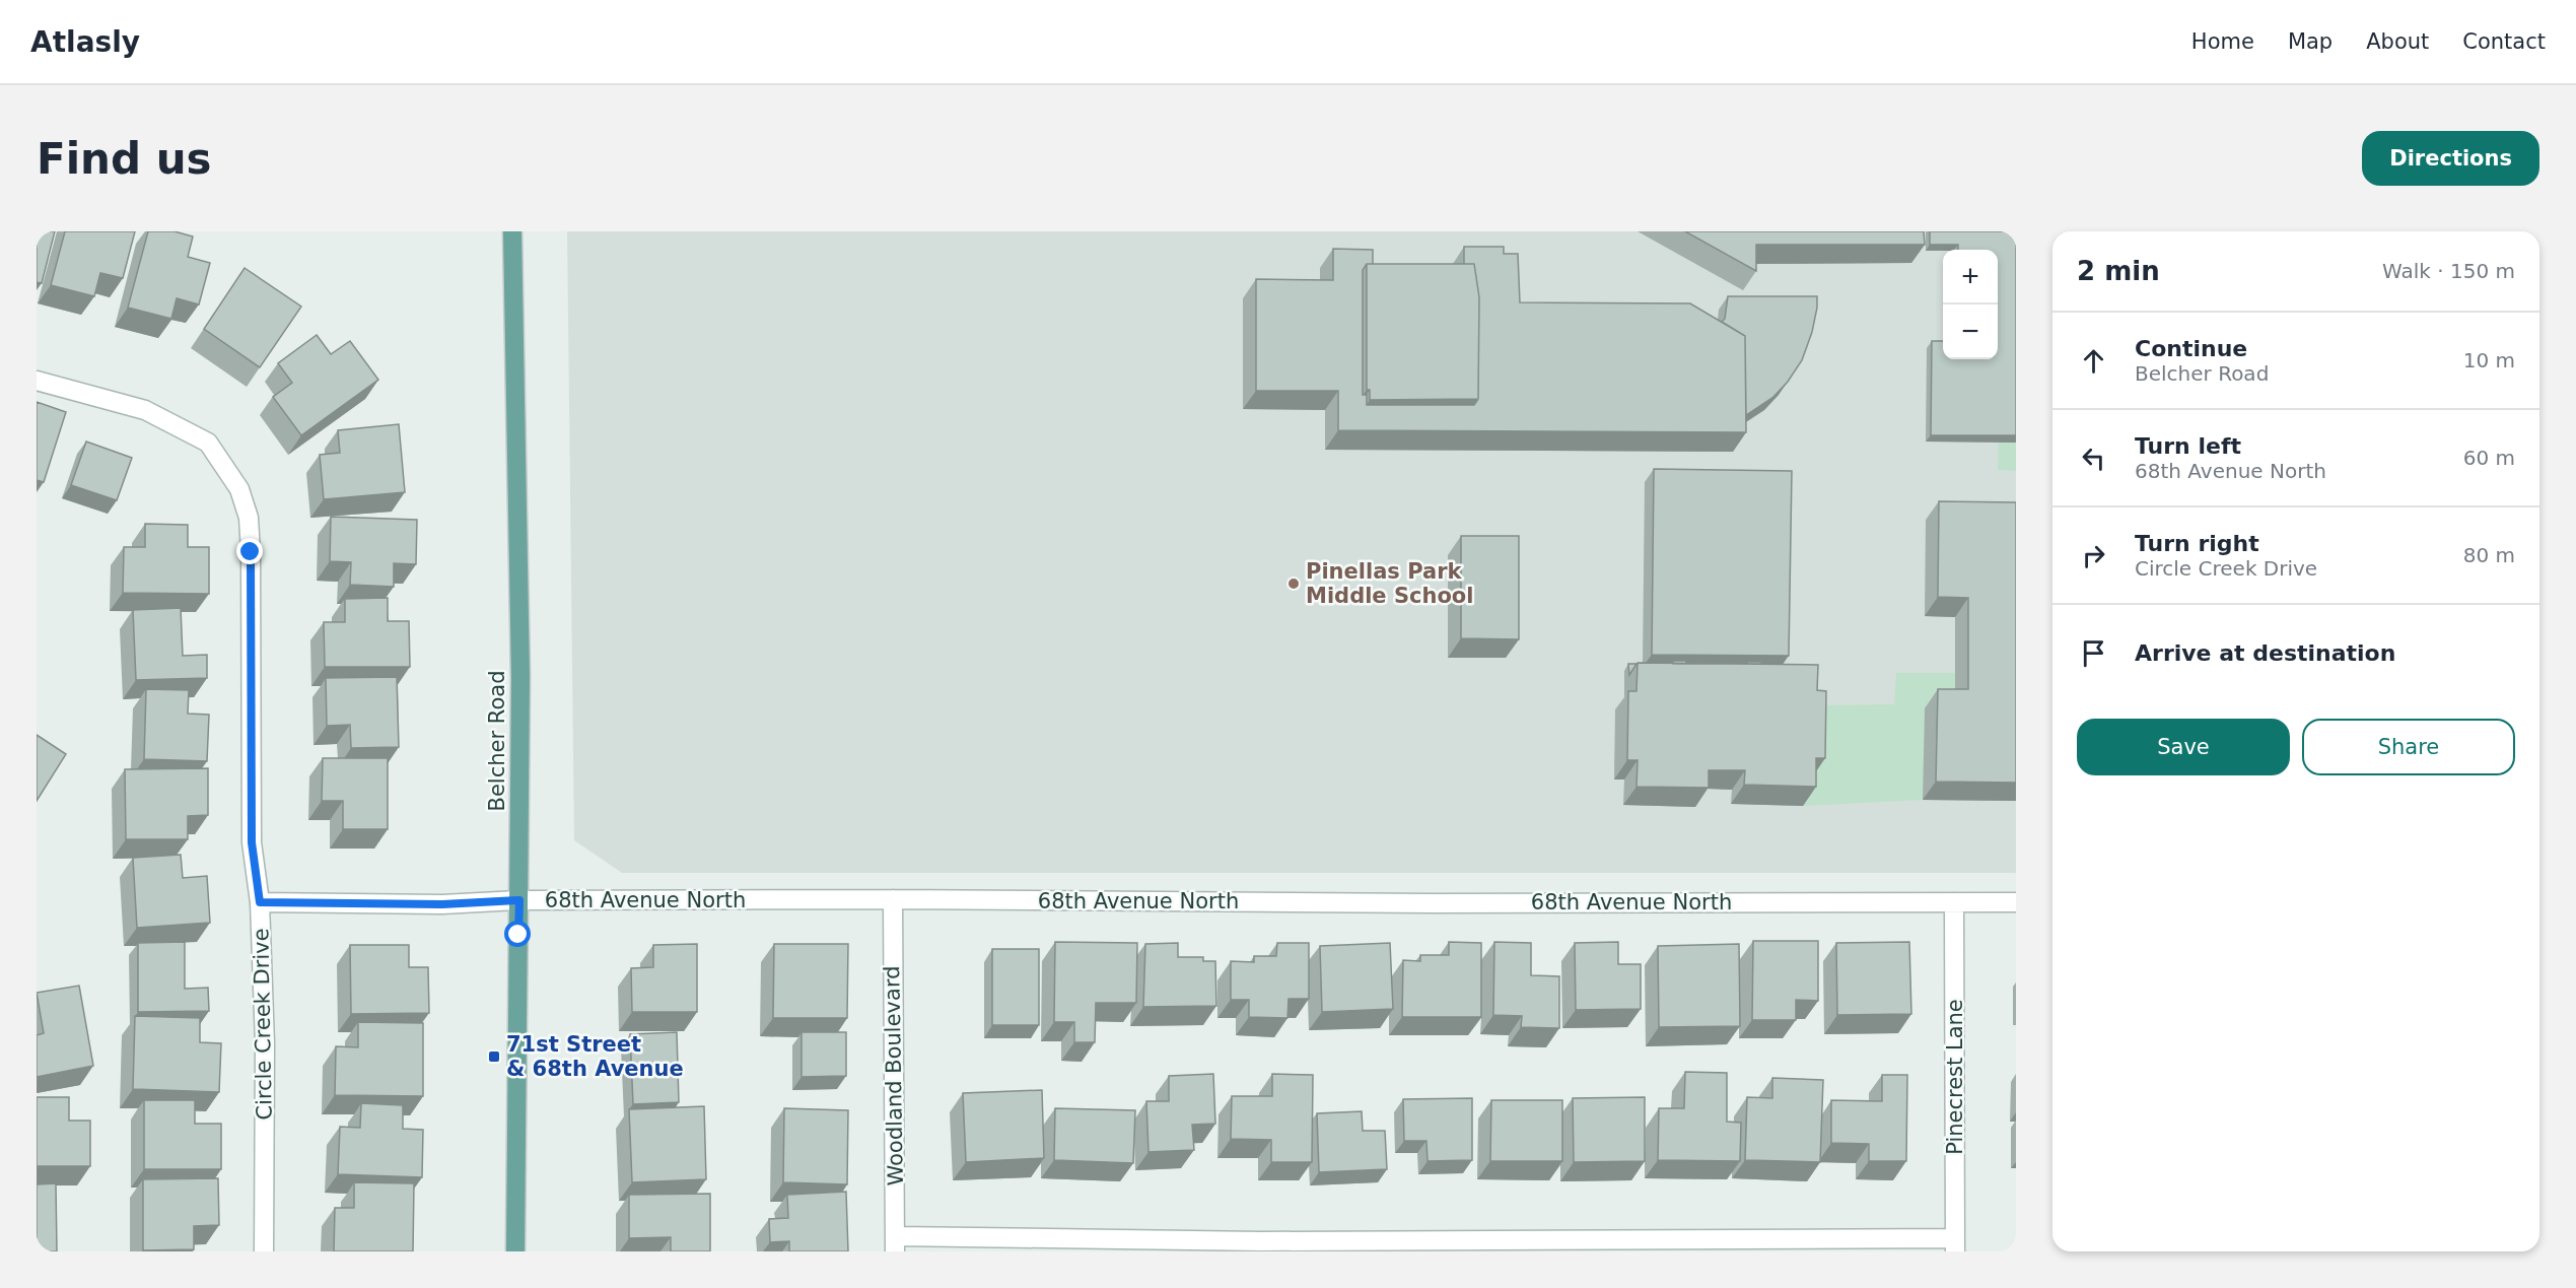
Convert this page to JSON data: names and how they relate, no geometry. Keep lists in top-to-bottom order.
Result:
{
  "streets": {
    "main road": ["Belcher Road"],
    "street": [
      "68th Avenue North",
      "Circle Creek Drive",
      "Woodland Boulevard",
      "Pinecrest Lane"
    ]
  },
  "crossings": [
    ["Belcher Road", "68th Avenue North"],
    ["68th Avenue North", "Circle Creek Drive"],
    ["68th Avenue North", "Woodland Boulevard"],
    ["68th Avenue North", "Pinecrest Lane"]
  ],
  "places": {
    "other": ["Pinellas Park Middle School"],
    "transit": ["71st Street & 68th Avenue"]
  },
  "page": {
    "header": "Atlasly",
    "nav": [
      "Home",
      "Map",
      "About",
      "Contact"
    ],
    "buttons": [
      "Directions",
      ["Save", "Share"]
    ],
    "title": "Find us",
    "heading": ["2 min", "Walk · 150 m"],
    "map_buttons": ["+", "−"],
    "list": [
      ["Continue", "Belcher Road", "10 m"],
      ["Turn left", "68th Avenue North", "60 m"],
      ["Turn right", "Circle Creek Drive", "80 m"],
      "Arrive at destination"
    ]
  }
}
